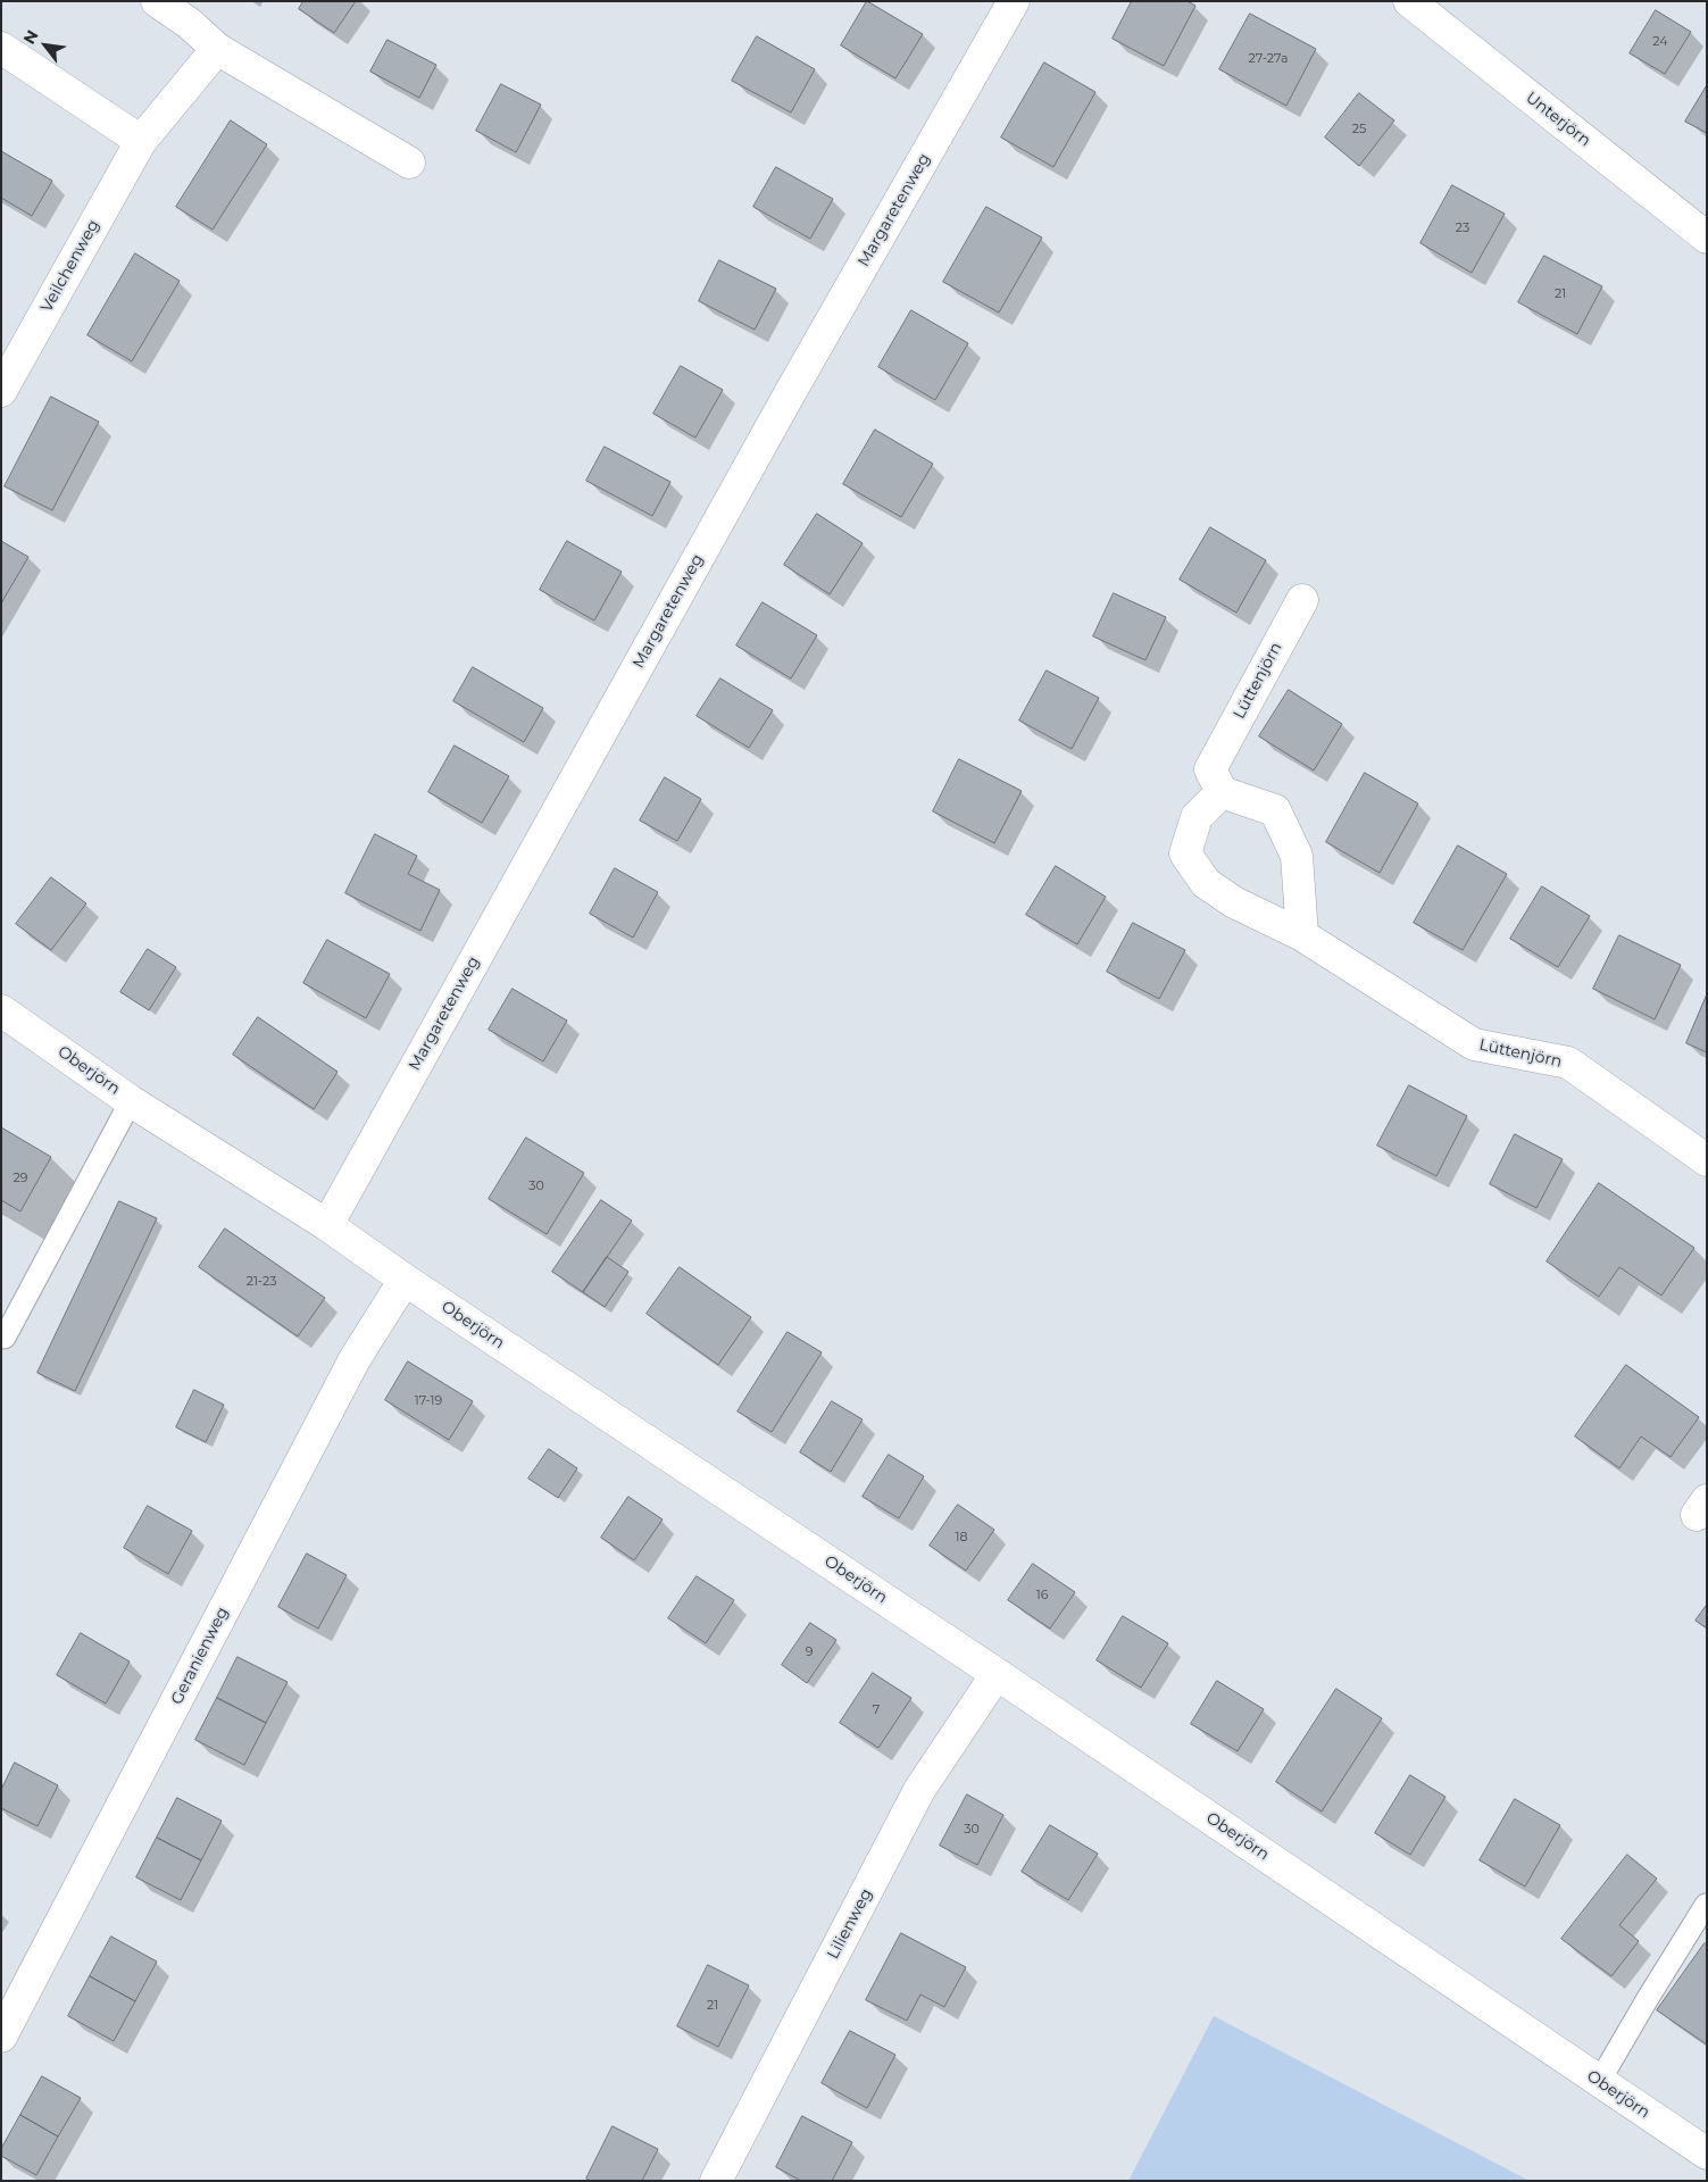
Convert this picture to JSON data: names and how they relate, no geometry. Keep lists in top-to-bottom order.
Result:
{
  "streets": {
    "street": [
      "Unterjörn",
      "Margaretenweg",
      "Veilchenweg",
      "Lüttenjörn",
      "Oberjörn",
      "Geranienweg",
      "Lilienweg"
    ]
  },
  "crossings": [
    ["Margaretenweg", "Oberjörn"],
    ["Oberjörn", "Geranienweg"],
    ["Oberjörn", "Lilienweg"]
  ],
  "house_numbers": [
    "24",
    "27-27a",
    "25",
    "23",
    "21",
    "29",
    "30",
    "21-23",
    "17-19",
    "18",
    "16",
    "9",
    "7",
    "30",
    "21"
  ],
  "north": "top left"
}
